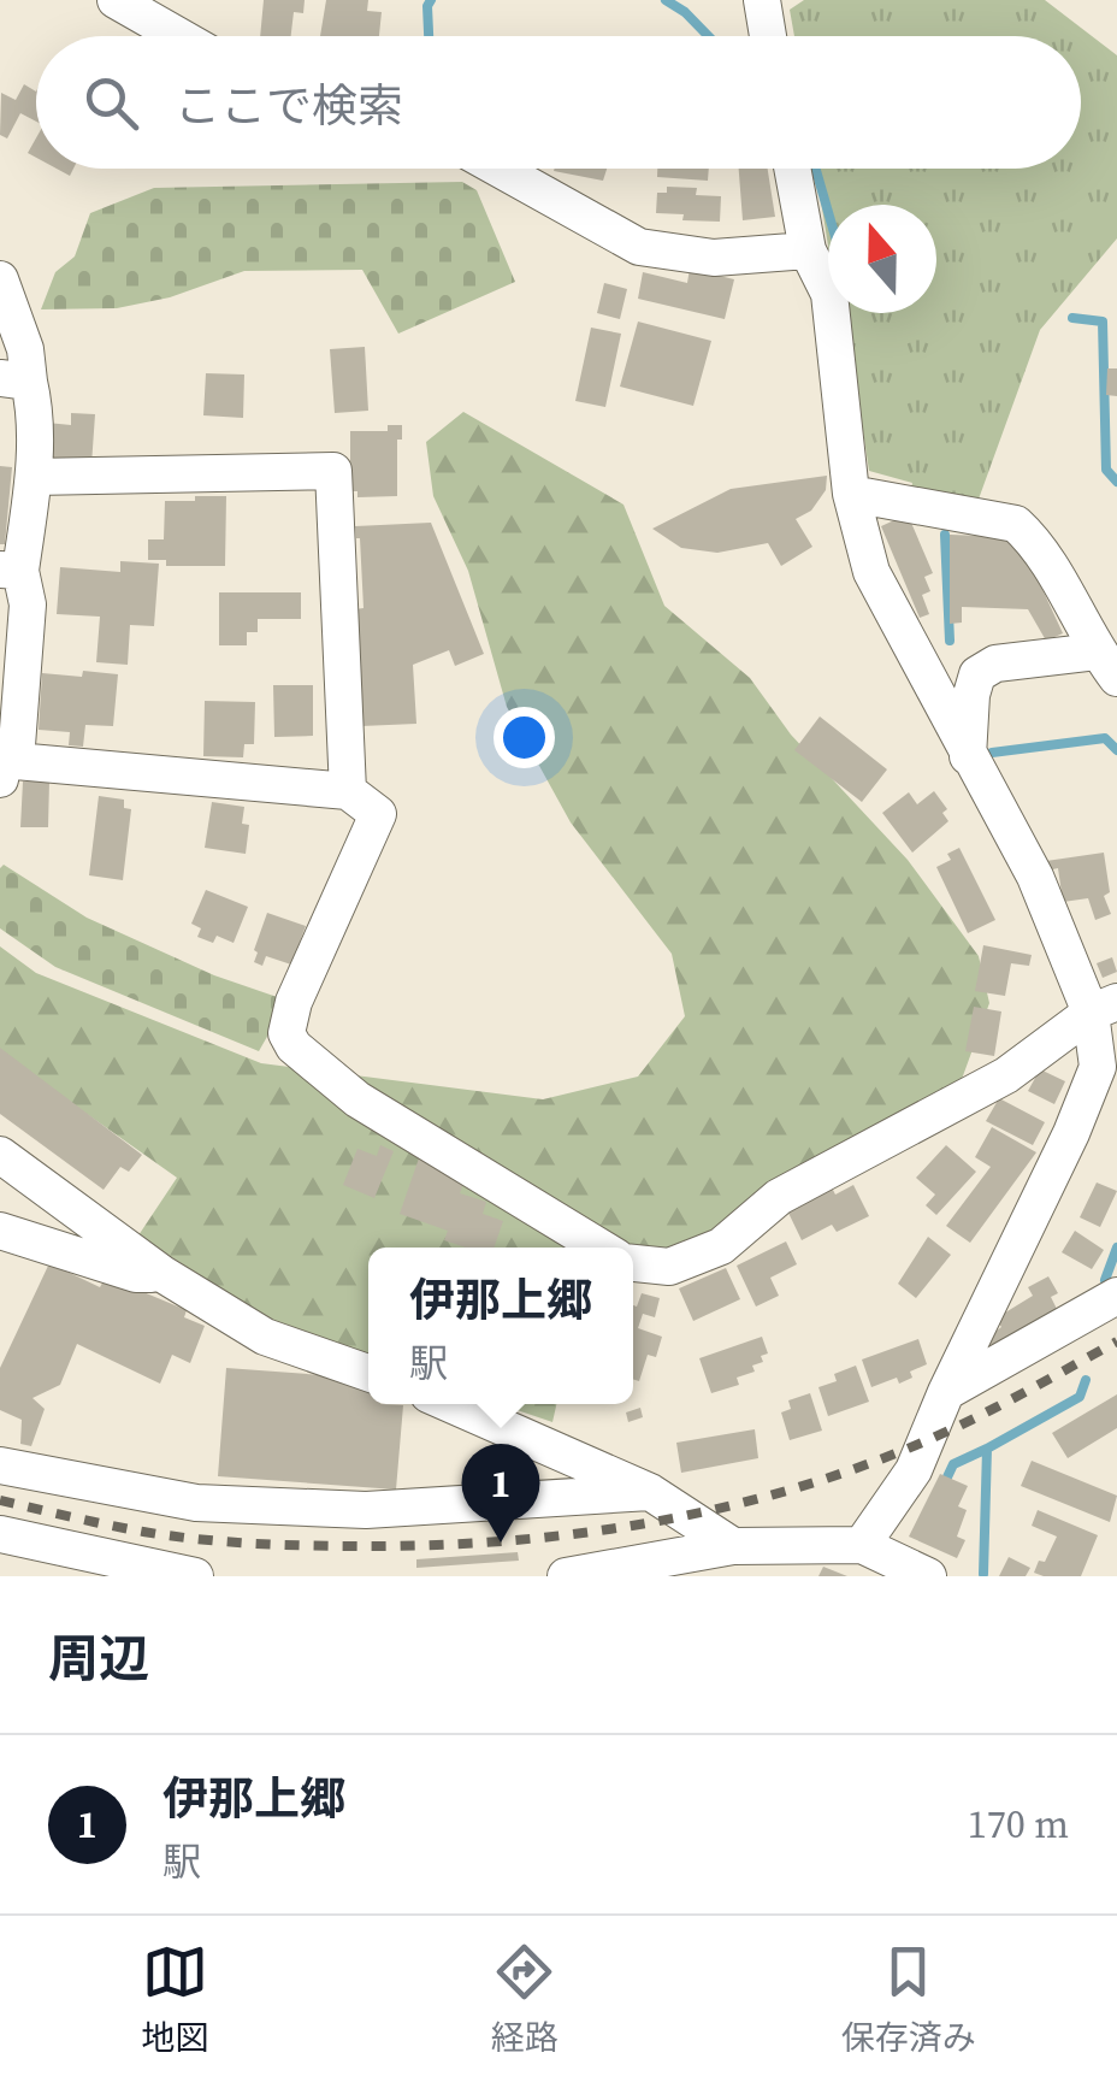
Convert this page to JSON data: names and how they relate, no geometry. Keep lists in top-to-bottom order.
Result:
{
  "north": "top",
  "page": {
    "search": "ここで検索",
    "popup": ["伊那上郷", "駅"],
    "pins": "1",
    "heading": "周辺",
    "list": [
      {
        "mark": "1",
        "name": "伊那上郷",
        "note": "駅",
        "value": "170 m"
      }
    ],
    "nav": ["地図", "経路", "保存済み"]
  }
}
